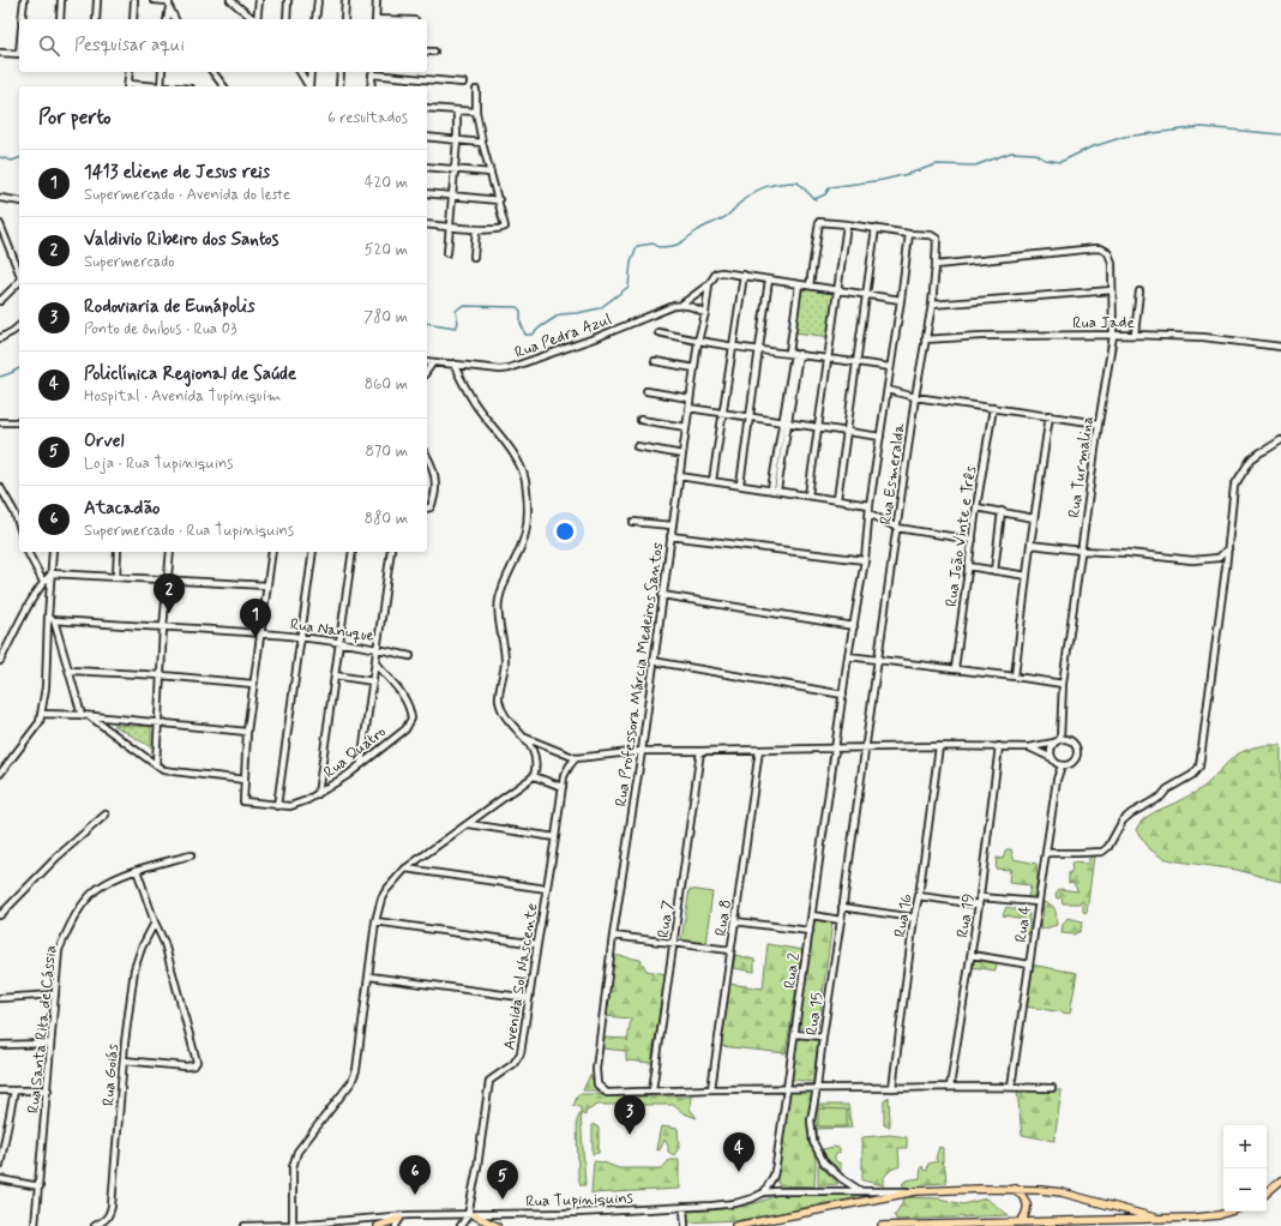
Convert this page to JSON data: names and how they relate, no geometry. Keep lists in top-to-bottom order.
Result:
{
  "streets": {
    "street": [
      "Rua Jade",
      "Rua Pedra Azul",
      "Rua Turmalina",
      "Rua Esmeralda",
      "Rua João Vinte e Três",
      "Rua Nanuque",
      "Rua Professora Márcia Medeiros Santos",
      "Rua Quatro",
      "Rua 16",
      "Rua 19",
      "Rua 8",
      "Rua 7",
      "Rua 4",
      "Rua 2",
      "Avenida Sol Nascente",
      "Rua 15",
      "Rua Santa Rita de Cássia",
      "Rua Goiás",
      "Rua Tupiniquins"
    ]
  },
  "crossings": [
    ["Rua Jade", "Rua Turmalina"],
    ["Rua Jade", "Rua Esmeralda"],
    ["Rua Pedra Azul", "Rua Professora Márcia Medeiros Santos"],
    ["Rua Turmalina", "Rua Esmeralda"],
    ["Rua Turmalina", "Rua 4"],
    ["Rua Esmeralda", "Rua 2"],
    ["Rua Esmeralda", "Rua 15"],
    ["Rua Professora Márcia Medeiros Santos", "Rua 7"],
    ["Rua 2", "Rua Tupiniquins"],
    ["Avenida Sol Nascente", "Rua Tupiniquins"],
    ["Rua 15", "Rua Tupiniquins"]
  ],
  "page": {
    "search": "Pesquisar aqui",
    "heading": ["Por perto", "6 resultados"],
    "list": [
      {
        "mark": "1",
        "name": "1413 eliene de Jesus reis",
        "note": "Supermercado · Avenida do leste",
        "value": "420 m"
      },
      {
        "mark": "2",
        "name": "Valdivio Ribeiro dos Santos",
        "note": "Supermercado",
        "value": "520 m"
      },
      {
        "mark": "3",
        "name": "Rodoviaria de Eunápolis",
        "note": "Ponto de ônibus · Rua 03",
        "value": "780 m"
      },
      {
        "mark": "4",
        "name": "Policlínica Regional de Saúde",
        "note": "Hospital · Avenida Tupiniquim",
        "value": "860 m"
      },
      {
        "mark": "5",
        "name": "Orvel",
        "note": "Loja · Rua Tupiniquins",
        "value": "870 m"
      },
      {
        "mark": "6",
        "name": "Atacadão",
        "note": "Supermercado · Rua Tupiniquins",
        "value": "880 m"
      }
    ],
    "pins": [
      "2",
      "1",
      "3",
      "4",
      "6",
      "5"
    ],
    "map_buttons": ["+", "−"]
  }
}
